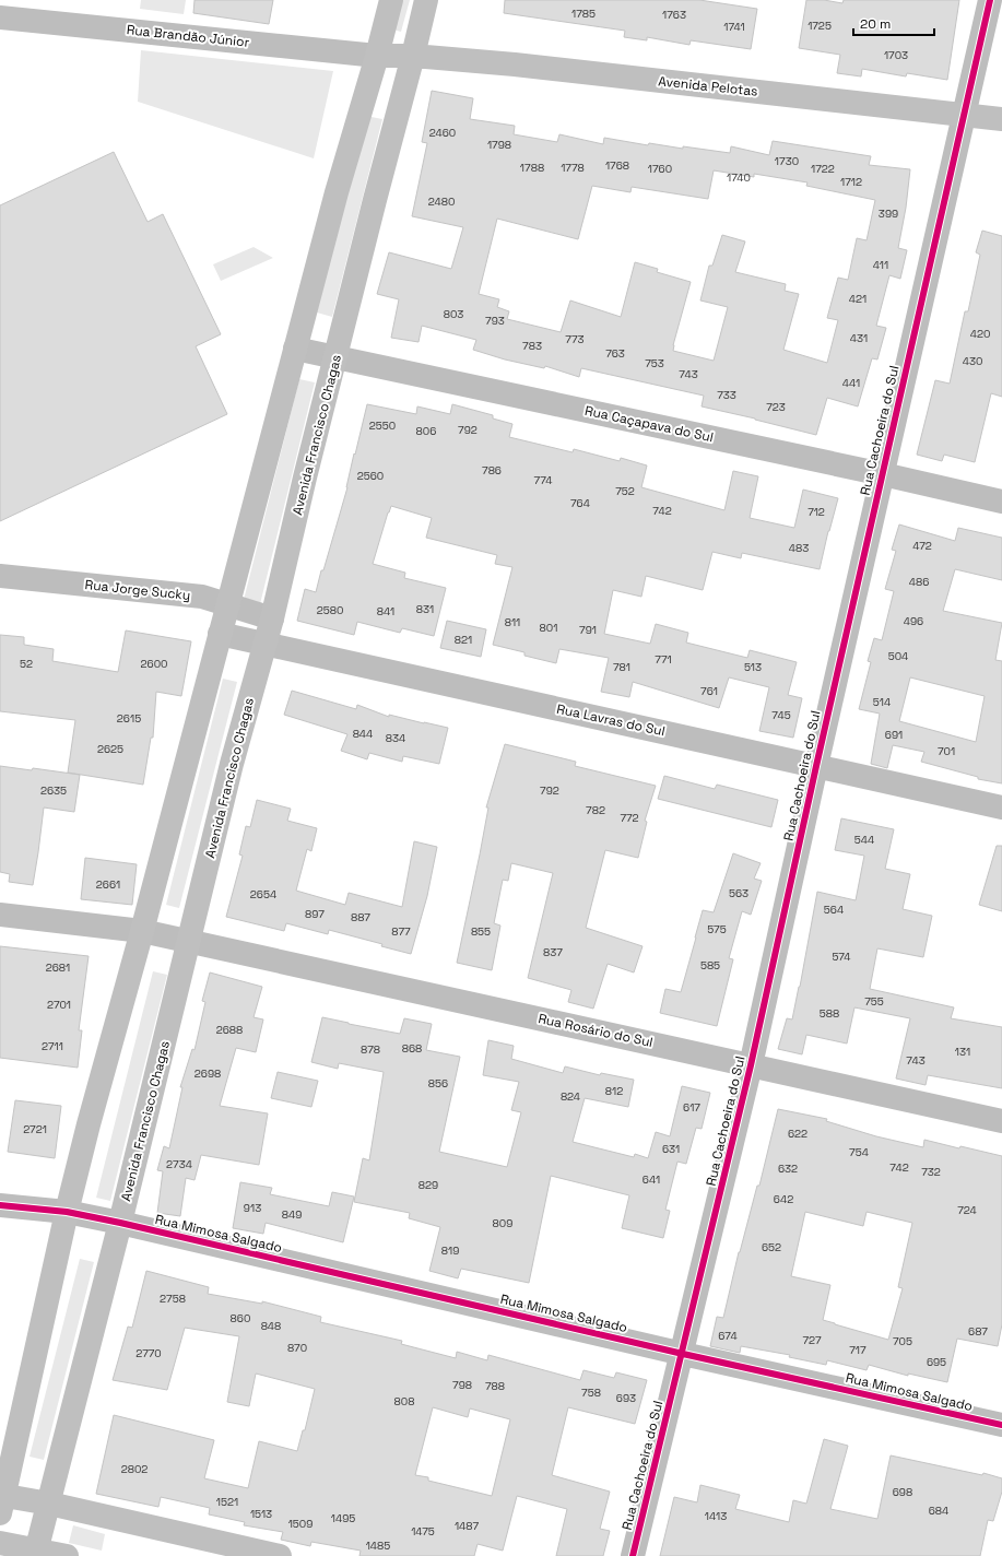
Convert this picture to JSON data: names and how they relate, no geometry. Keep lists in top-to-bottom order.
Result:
{
  "streets": {
    "main road": ["Avenida Pelotas", "Avenida Francisco Chagas"],
    "street": [
      "Rua Brandão Júnior",
      "Rua Caçapava do Sul",
      "Rua Cachoeira do Sul",
      "Rua Jorge Sucky",
      "Rua Lavras do Sul",
      "Rua Rosário do Sul",
      "Rua Mimosa Salgado"
    ]
  },
  "crossings": [
    ["Rua Brandão Júnior", "Avenida Pelotas"],
    ["Avenida Pelotas", "Rua Cachoeira do Sul"],
    ["Avenida Pelotas", "Avenida Francisco Chagas"],
    ["Rua Caçapava do Sul", "Rua Cachoeira do Sul"],
    ["Rua Caçapava do Sul", "Avenida Francisco Chagas"],
    ["Rua Cachoeira do Sul", "Rua Lavras do Sul"],
    ["Rua Cachoeira do Sul", "Rua Rosário do Sul"],
    ["Rua Cachoeira do Sul", "Rua Mimosa Salgado"],
    ["Avenida Francisco Chagas", "Rua Jorge Sucky"],
    ["Avenida Francisco Chagas", "Rua Lavras do Sul"],
    ["Avenida Francisco Chagas", "Rua Rosário do Sul"],
    ["Avenida Francisco Chagas", "Rua Mimosa Salgado"]
  ],
  "house_numbers": [
    "1785",
    "1763",
    "1725",
    "1741",
    "1703",
    "2460",
    "1798",
    "1730",
    "1768",
    "1788",
    "1778",
    "1760",
    "1722",
    "1740",
    "1712",
    "2480",
    "399",
    "411",
    "421",
    "803",
    "793",
    "420",
    "431",
    "773",
    "783",
    "763",
    "430",
    "753",
    "743",
    "441",
    "733",
    "723",
    "2550",
    "792",
    "806",
    "786",
    "2560",
    "774",
    "752",
    "764",
    "742",
    "712",
    "472",
    "483",
    "486",
    "831",
    "2580",
    "841",
    "496",
    "811",
    "801",
    "791",
    "821",
    "504",
    "771",
    "52",
    "2600",
    "781",
    "513",
    "761",
    "514",
    "745",
    "2615",
    "844",
    "691",
    "834",
    "2625",
    "701",
    "2635",
    "792",
    "782",
    "772",
    "544",
    "2661",
    "563",
    "2654",
    "564",
    "897",
    "887",
    "575",
    "877",
    "855",
    "837",
    "574",
    "585",
    "2681",
    "755",
    "2701",
    "588",
    "2688",
    "2711",
    "868",
    "878",
    "131",
    "743",
    "2698",
    "856",
    "812",
    "824",
    "617",
    "2721",
    "622",
    "631",
    "754",
    "2734",
    "742",
    "632",
    "732",
    "641",
    "829",
    "642",
    "913",
    "724",
    "849",
    "809",
    "652",
    "819",
    "2758",
    "860",
    "848",
    "687",
    "674",
    "727",
    "705",
    "870",
    "717",
    "2770",
    "695",
    "798",
    "788",
    "758",
    "693",
    "808",
    "2802",
    "698",
    "1521",
    "684",
    "1513",
    "1413",
    "1495",
    "1509",
    "1487",
    "1475",
    "1485"
  ],
  "scale_bar": "20 m"
}
